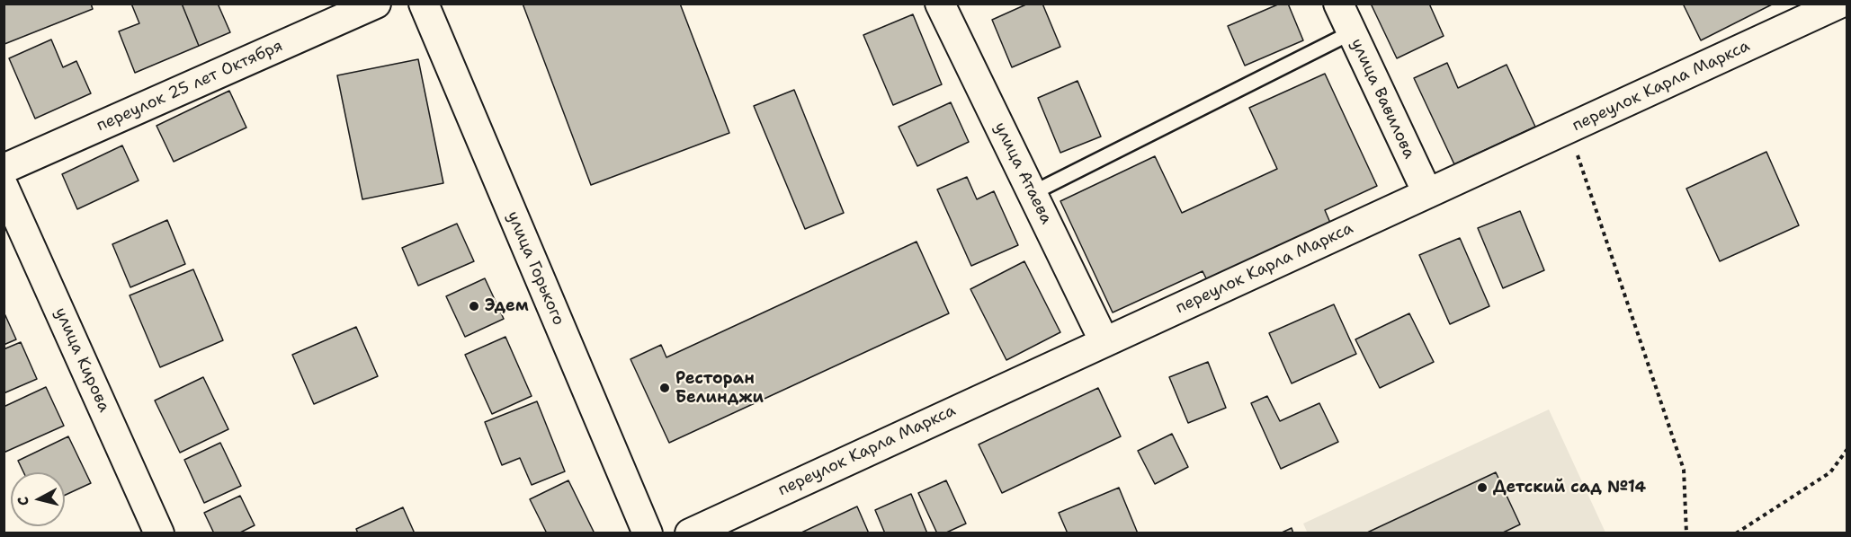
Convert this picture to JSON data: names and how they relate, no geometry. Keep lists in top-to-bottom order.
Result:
{
  "streets": {
    "street": [
      "переулок 25 лет Октября",
      "переулок Карла Маркса",
      "улица Вавилова",
      "улица Атаева",
      "улица Горького",
      "улица Кирова"
    ]
  },
  "crossings": [
    ["переулок Карла Маркса", "улица Вавилова"],
    ["переулок Карла Маркса", "улица Атаева"]
  ],
  "places": ["Эдем", "Ресторан Белинджи", "Детский сад №14"],
  "north": "left"
}
